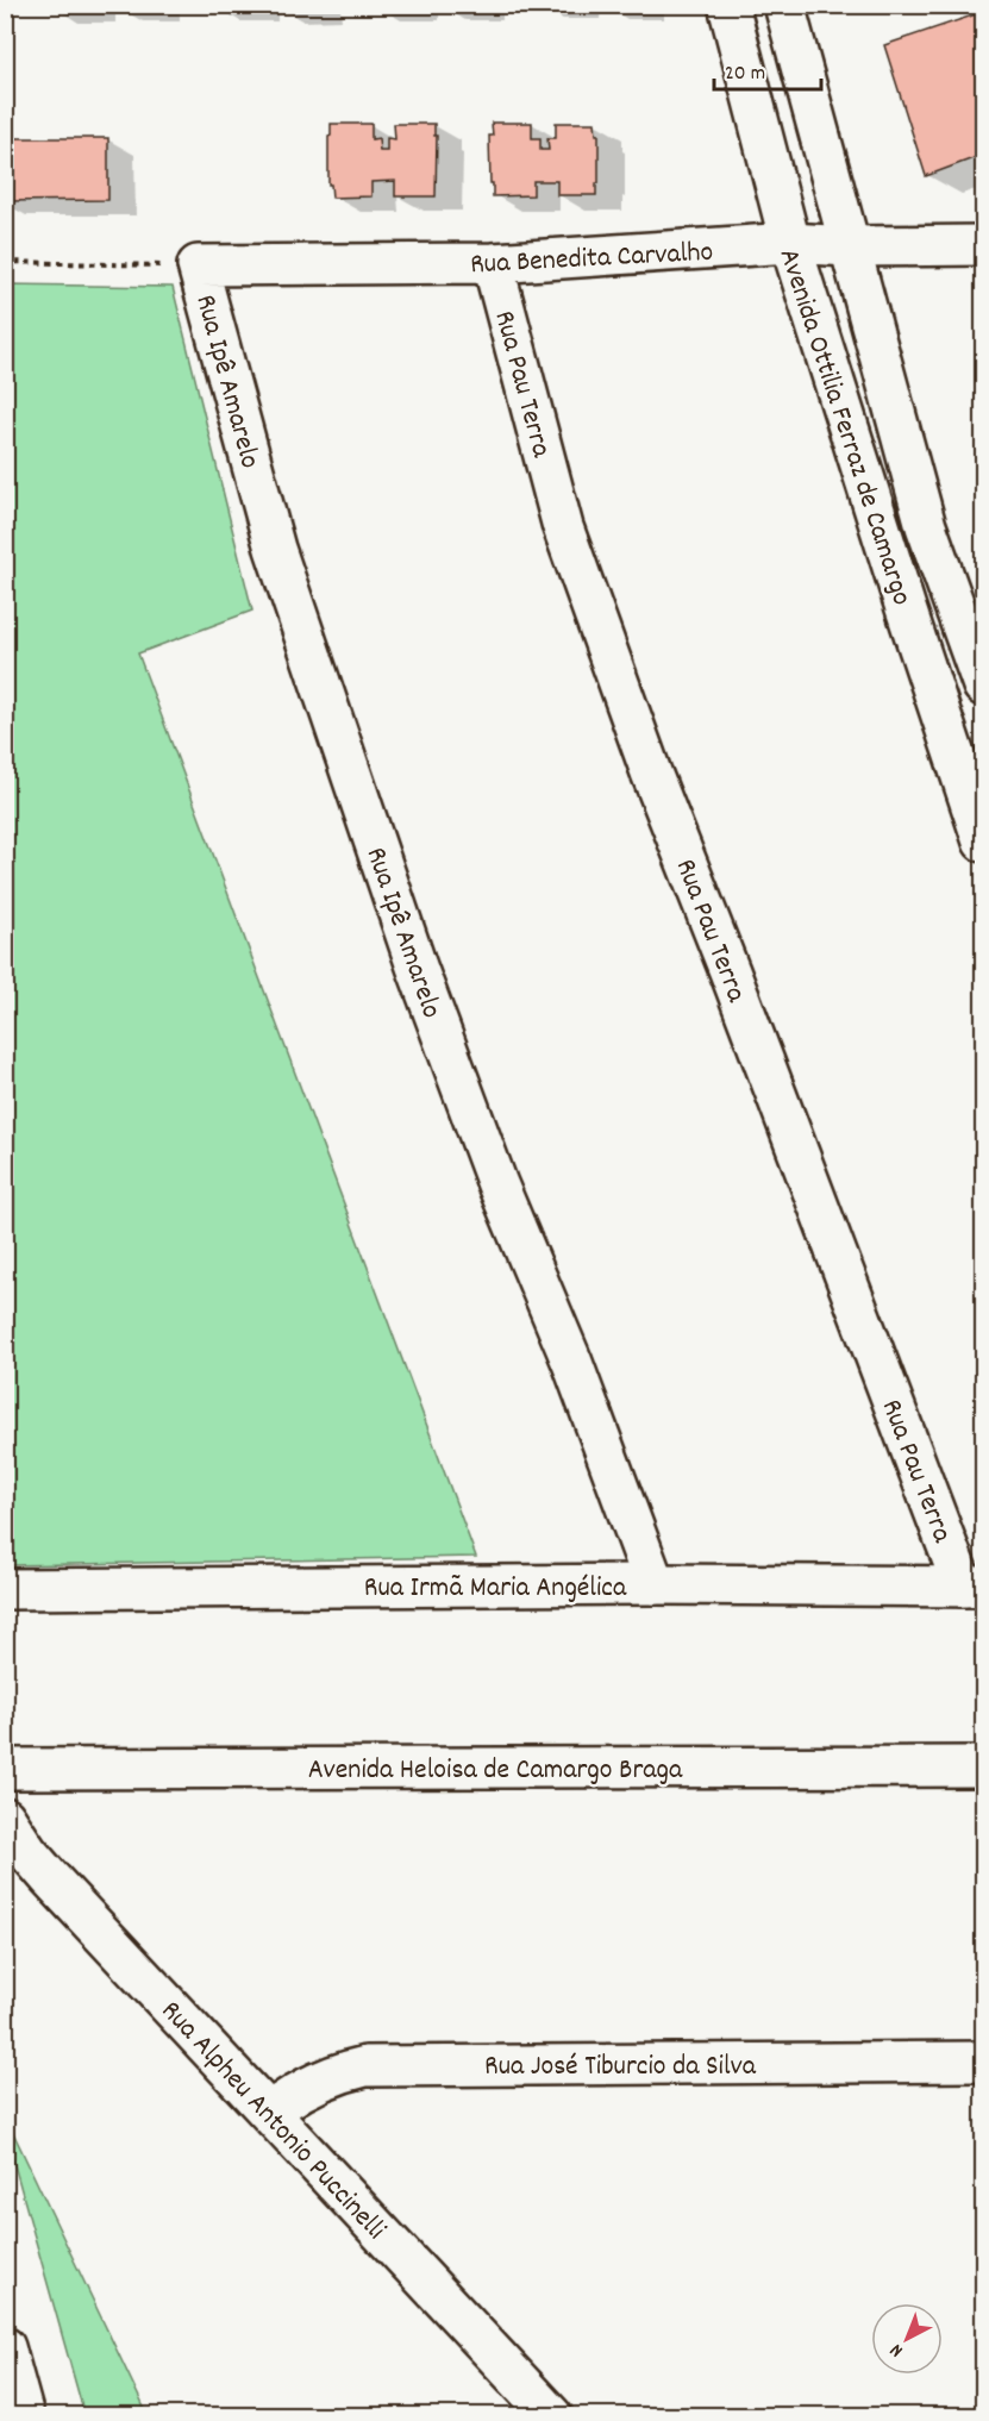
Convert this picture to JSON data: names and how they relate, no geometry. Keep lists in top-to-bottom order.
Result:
{
  "streets": {
    "street": [
      "Rua Benedita Carvalho",
      "Rua Ipê Amarelo",
      "Rua Pau Terra",
      "Avenida Ottilia Ferraz de Camargo",
      "Rua Irmã Maria Angélica",
      "Avenida Heloisa de Camargo Braga",
      "Rua José Tiburcio da Silva",
      "Rua Alpheu Antonio Puccinelli"
    ]
  },
  "crossings": [
    ["Rua Benedita Carvalho", "Rua Ipê Amarelo"],
    ["Rua Benedita Carvalho", "Rua Pau Terra"],
    ["Rua Benedita Carvalho", "Avenida Ottilia Ferraz de Camargo"],
    ["Rua Ipê Amarelo", "Rua Irmã Maria Angélica"],
    ["Rua Pau Terra", "Rua Irmã Maria Angélica"],
    ["Rua José Tiburcio da Silva", "Rua Alpheu Antonio Puccinelli"]
  ],
  "scale_bar": "20 m",
  "north": "bottom left"
}
